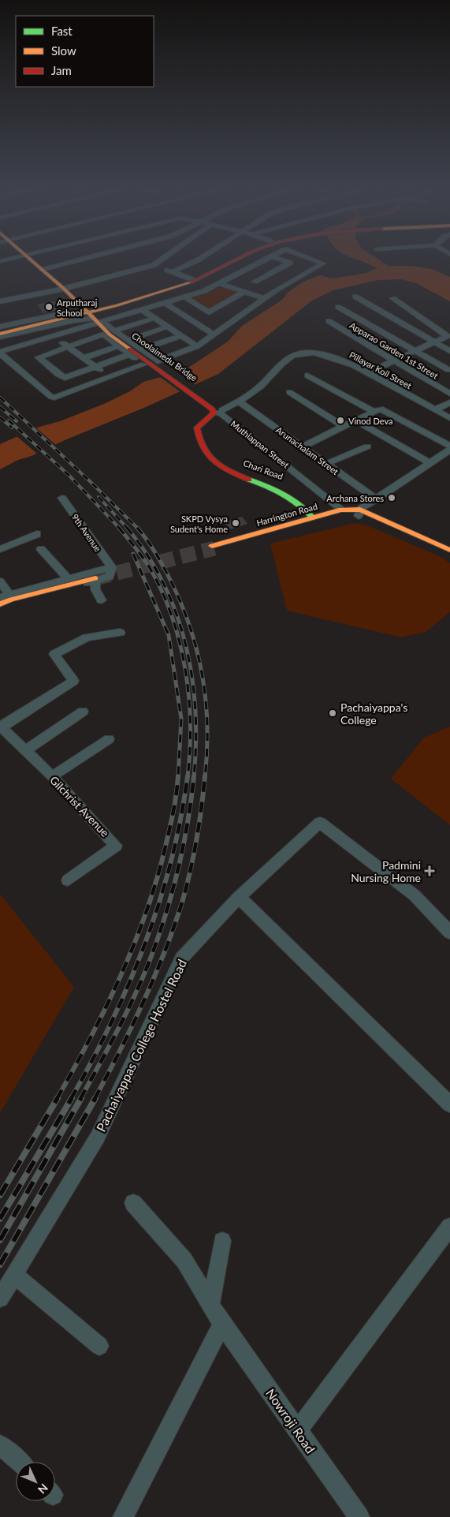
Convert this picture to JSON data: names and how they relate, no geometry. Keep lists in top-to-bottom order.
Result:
{
  "streets": {
    "street": [
      "Apparao Garden 1st Street",
      "Choolaimedu Bridge",
      "Pillayar Koil Street",
      "Muthiappan Street",
      "Arunachalam Street",
      "Chari Road",
      "Harrington Road",
      "9th Avenue",
      "Gilchrist Avenue",
      "Pachaiyappas College Hostel Road",
      "Nowroji Road"
    ]
  },
  "crossings": [
    ["Choolaimedu Bridge", "Muthiappan Street"],
    ["Choolaimedu Bridge", "Chari Road"],
    ["Pillayar Koil Street", "Arunachalam Street"],
    ["Muthiappan Street", "Chari Road"],
    ["Muthiappan Street", "Harrington Road"],
    ["Chari Road", "Harrington Road"]
  ],
  "places": {
    "other": [
      "Arputharaj School",
      "Vinod Deva",
      "Archana Stores",
      "SKPD Vysya Sudent's Home",
      "Pachaiyappa's College"
    ],
    "health": ["Padmini Nursing Home"]
  },
  "legend": ["Fast", "Slow", "Jam"],
  "north": "bottom right"
}
